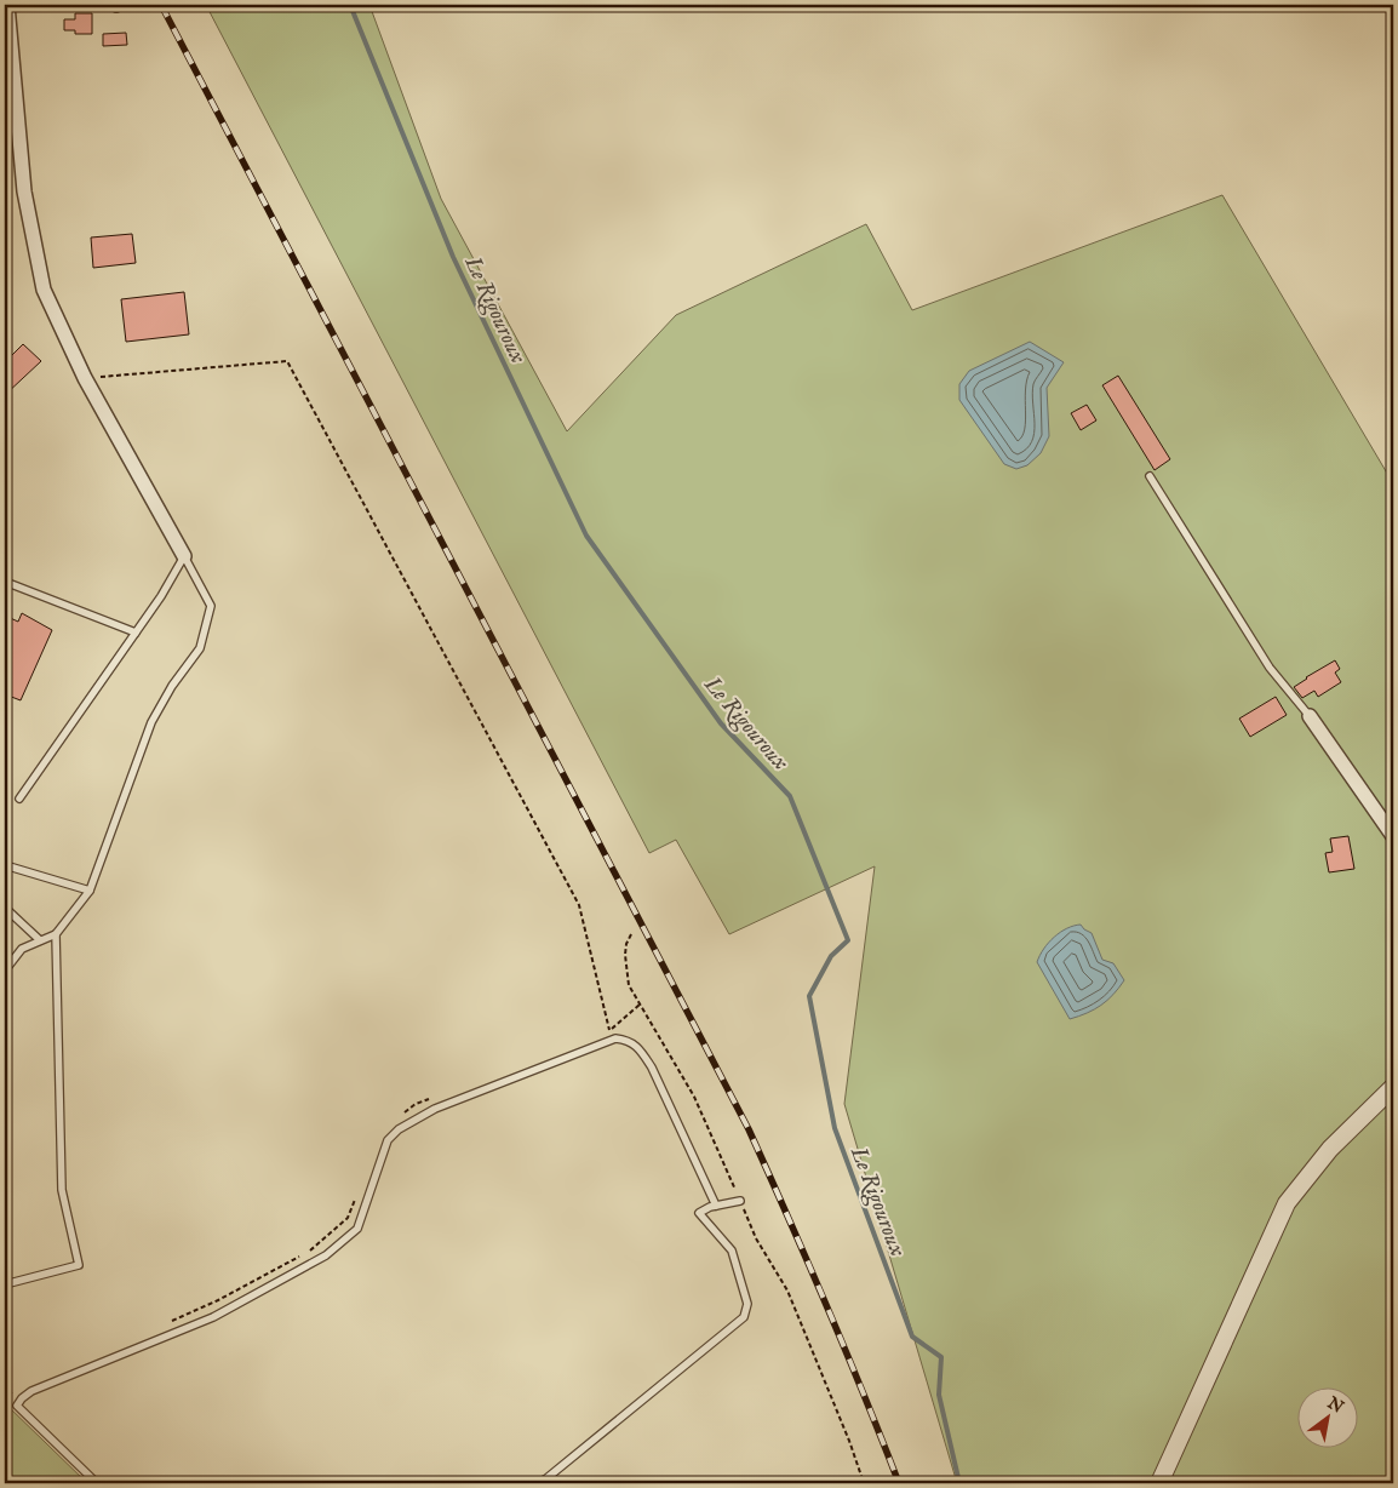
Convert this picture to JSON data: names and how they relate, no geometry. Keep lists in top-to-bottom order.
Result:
{
  "water": ["Le Rigouroux"],
  "north": "top right"
}
